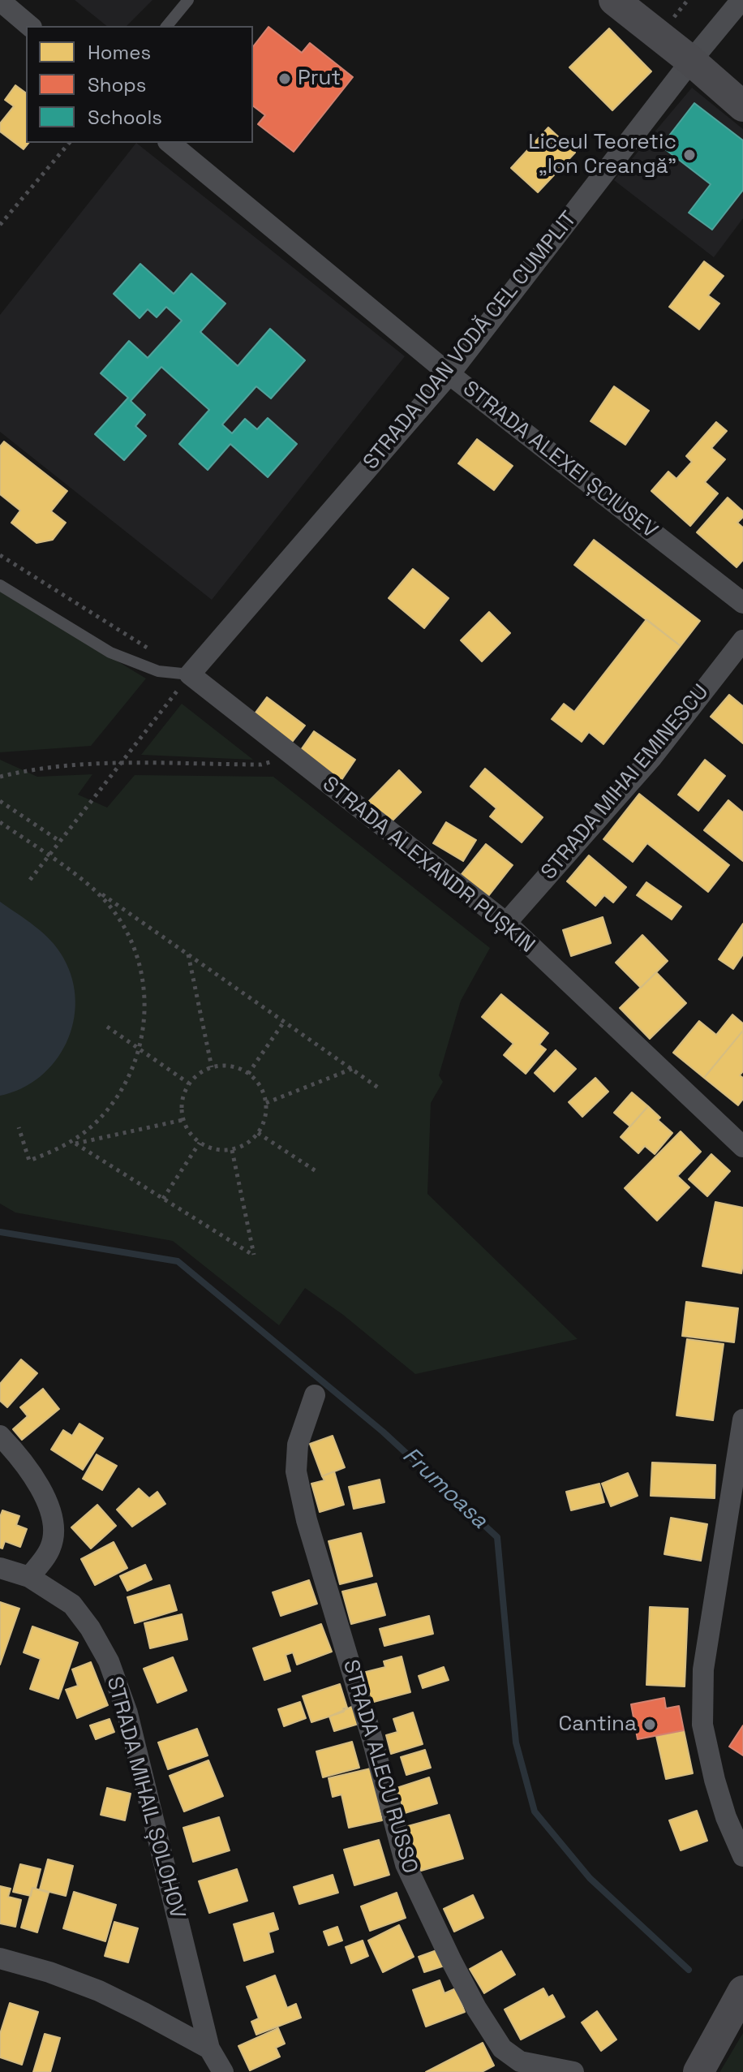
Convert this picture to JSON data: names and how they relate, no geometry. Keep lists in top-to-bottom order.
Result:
{
  "streets": {
    "street": [
      "STRADA IOAN VODĂ CEL CUMPLIT",
      "STRADA ALEXEI ȘCIUSEV",
      "STRADA MIHAI EMINESCU",
      "STRADA ALEXANDR PUȘKIN",
      "STRADA ALECU RUSSO",
      "STRADA MIHAIL ȘOLOHOV"
    ]
  },
  "crossings": [
    ["STRADA IOAN VODĂ CEL CUMPLIT", "STRADA ALEXEI ȘCIUSEV"],
    ["STRADA IOAN VODĂ CEL CUMPLIT", "STRADA ALEXANDR PUȘKIN"],
    ["STRADA MIHAI EMINESCU", "STRADA ALEXANDR PUȘKIN"]
  ],
  "water": ["Frumoasa"],
  "places": ["Prut", "Liceul Teoretic „Ion Creangă”", "Cantina"],
  "legend": ["Homes", "Shops", "Schools"]
}
